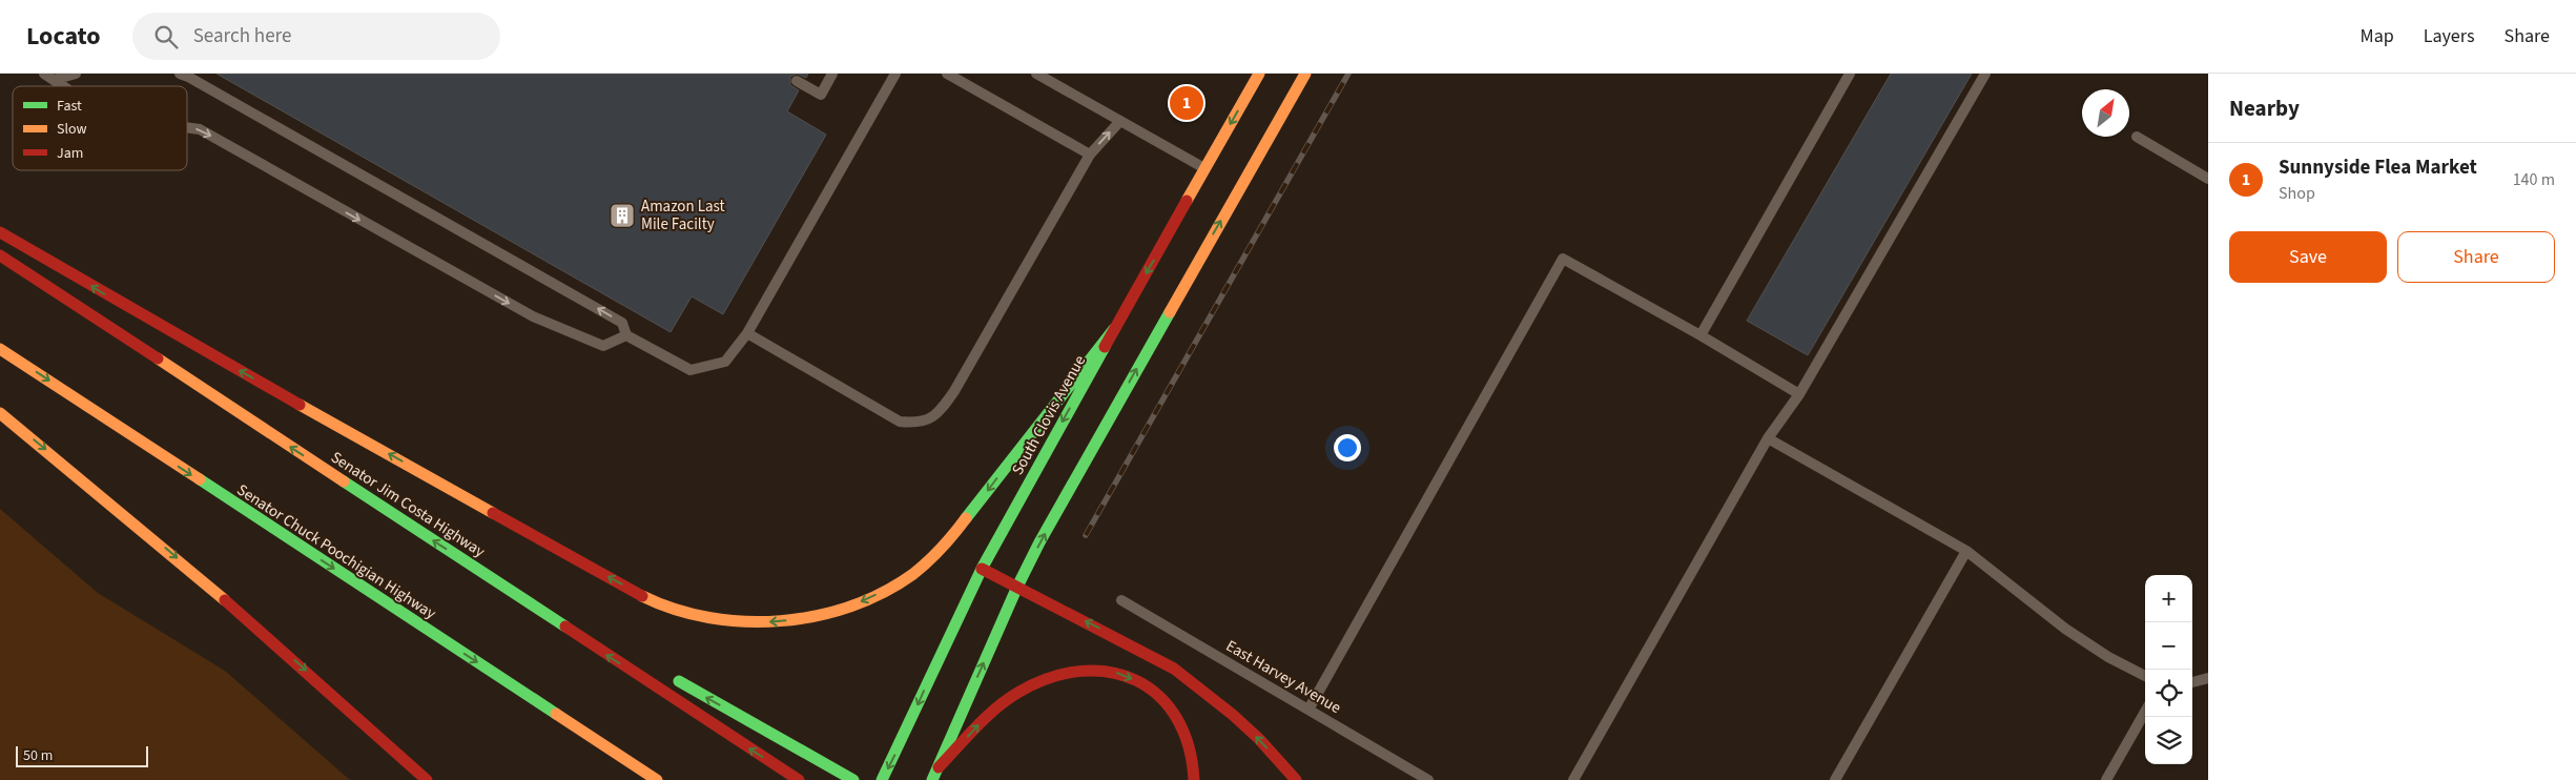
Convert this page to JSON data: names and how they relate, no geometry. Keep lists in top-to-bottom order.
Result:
{
  "streets": {
    "main road": ["South Clovis Avenue", "Senator Jim Costa Highway", "Senator Chuck Poochigian Highway"],
    "lane": ["East Harvey Avenue"]
  },
  "places": {
    "building": ["Amazon Last Mile Facilty"]
  },
  "legend": ["Fast", "Slow", "Jam"],
  "scale_bar": "50 m",
  "north": "top right",
  "page": {
    "header": "Locato",
    "search": "Search here",
    "nav": ["Map", "Layers", "Share"],
    "heading": "Nearby",
    "pins": "1",
    "list": [
      {
        "mark": "1",
        "name": "Sunnyside Flea Market",
        "note": "Shop",
        "value": "140 m"
      }
    ],
    "buttons": ["Save", "Share"],
    "map_buttons": ["+", "−"],
    "scale": "50 m"
  }
}
